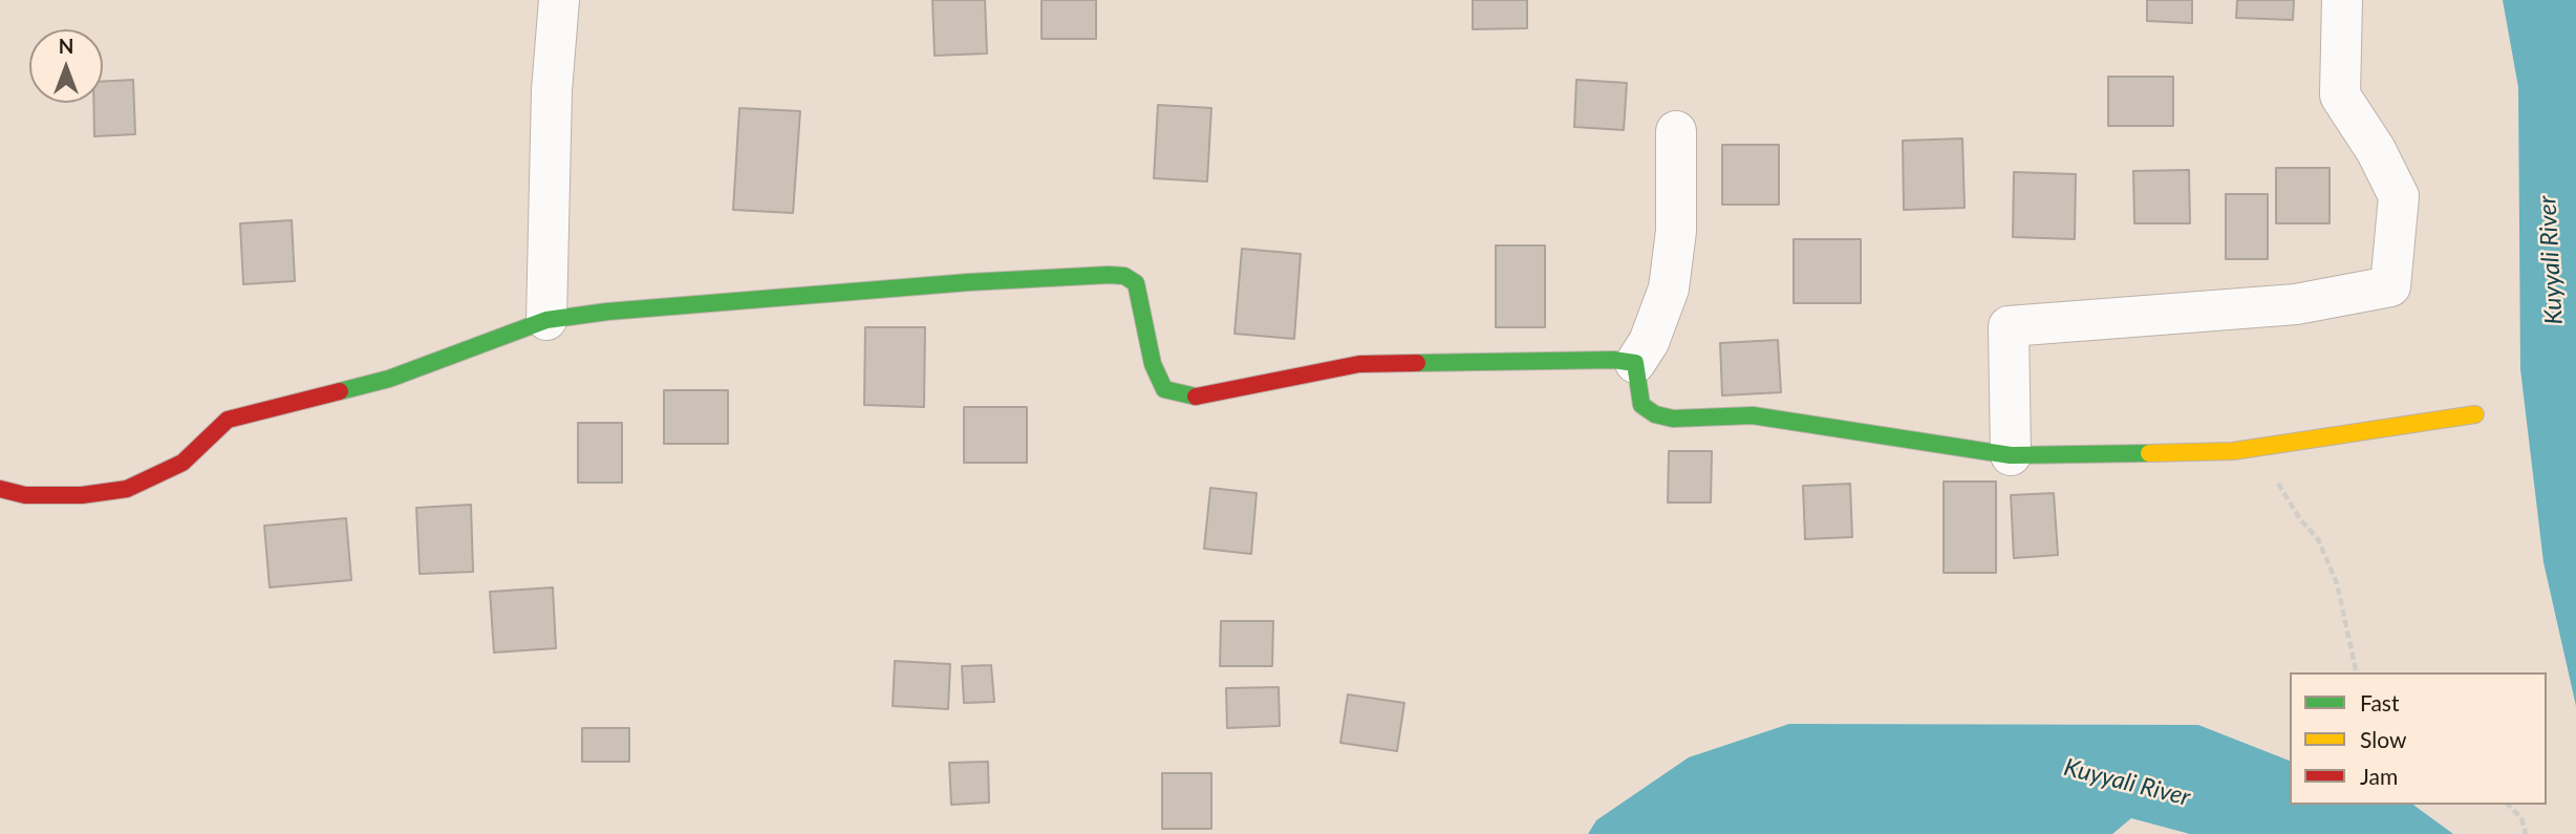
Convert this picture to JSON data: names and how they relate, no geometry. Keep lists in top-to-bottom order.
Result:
{
  "water": ["Kuyyali River"],
  "legend": ["Fast", "Slow", "Jam"],
  "north": "top"
}
